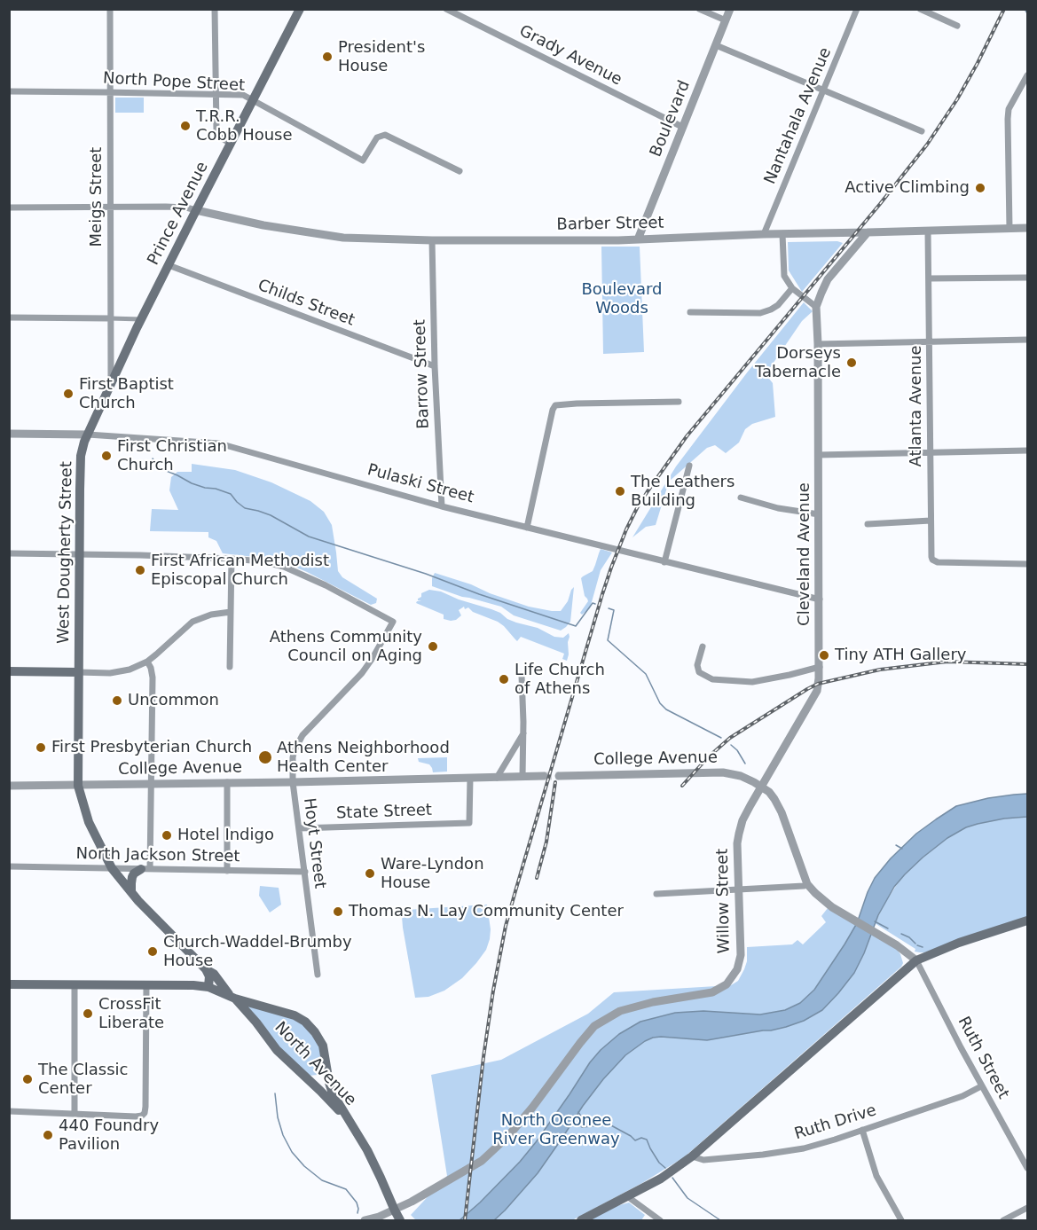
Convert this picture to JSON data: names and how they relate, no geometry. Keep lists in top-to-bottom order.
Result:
{
  "streets": {
    "main road": ["Prince Avenue", "West Dougherty Street", "North Avenue"],
    "street": [
      "Grady Avenue",
      "North Pope Street",
      "Nantahala Avenue",
      "Boulevard",
      "Meigs Street",
      "Barber Street",
      "Childs Street",
      "Barrow Street",
      "Atlanta Avenue",
      "Pulaski Street",
      "Cleveland Avenue",
      "College Avenue",
      "State Street",
      "Hoyt Street",
      "North Jackson Street",
      "Willow Street",
      "Ruth Street",
      "Ruth Drive"
    ]
  },
  "crossings": [
    ["Grady Avenue", "Boulevard"],
    ["North Pope Street", "Meigs Street"],
    ["North Pope Street", "Prince Avenue"],
    ["Nantahala Avenue", "Barber Street"],
    ["Boulevard", "Barber Street"],
    ["Meigs Street", "Prince Avenue"],
    ["Prince Avenue", "Barber Street"],
    ["Prince Avenue", "Childs Street"],
    ["Prince Avenue", "Pulaski Street"],
    ["Prince Avenue", "West Dougherty Street"],
    ["Barber Street", "Barrow Street"],
    ["Barber Street", "Atlanta Avenue"],
    ["Barber Street", "Cleveland Avenue"],
    ["Childs Street", "Barrow Street"],
    ["Barrow Street", "Pulaski Street"],
    ["Pulaski Street", "West Dougherty Street"],
    ["Pulaski Street", "Cleveland Avenue"],
    ["West Dougherty Street", "College Avenue"],
    ["West Dougherty Street", "North Jackson Street"],
    ["West Dougherty Street", "North Avenue"],
    ["Cleveland Avenue", "College Avenue"],
    ["Cleveland Avenue", "Willow Street"],
    ["College Avenue", "State Street"],
    ["College Avenue", "Hoyt Street"],
    ["College Avenue", "Willow Street"],
    ["College Avenue", "Ruth Street"],
    ["State Street", "Hoyt Street"],
    ["Hoyt Street", "North Jackson Street"],
    ["Willow Street", "North Avenue"],
    ["Ruth Street", "Ruth Drive"]
  ],
  "parks": ["Boulevard Woods", "North Oconee River Greenway"],
  "places": [
    "President's House",
    "T.R.R. Cobb House",
    "Active Climbing",
    "Dorseys Tabernacle",
    "First Baptist Church",
    "First Christian Church",
    "The Leathers Building",
    "First African Methodist Episcopal Church",
    "Athens Community Council on Aging",
    "Tiny ATH Gallery",
    "Life Church of Athens",
    "Uncommon",
    "First Presbyterian Church",
    "Athens Neighborhood Health Center",
    "Hotel Indigo",
    "Ware-Lyndon House",
    "Thomas N. Lay Community Center",
    "Church-Waddel-Brumby House",
    "CrossFit Liberate",
    "The Classic Center",
    "440 Foundry Pavilion"
  ]
}
